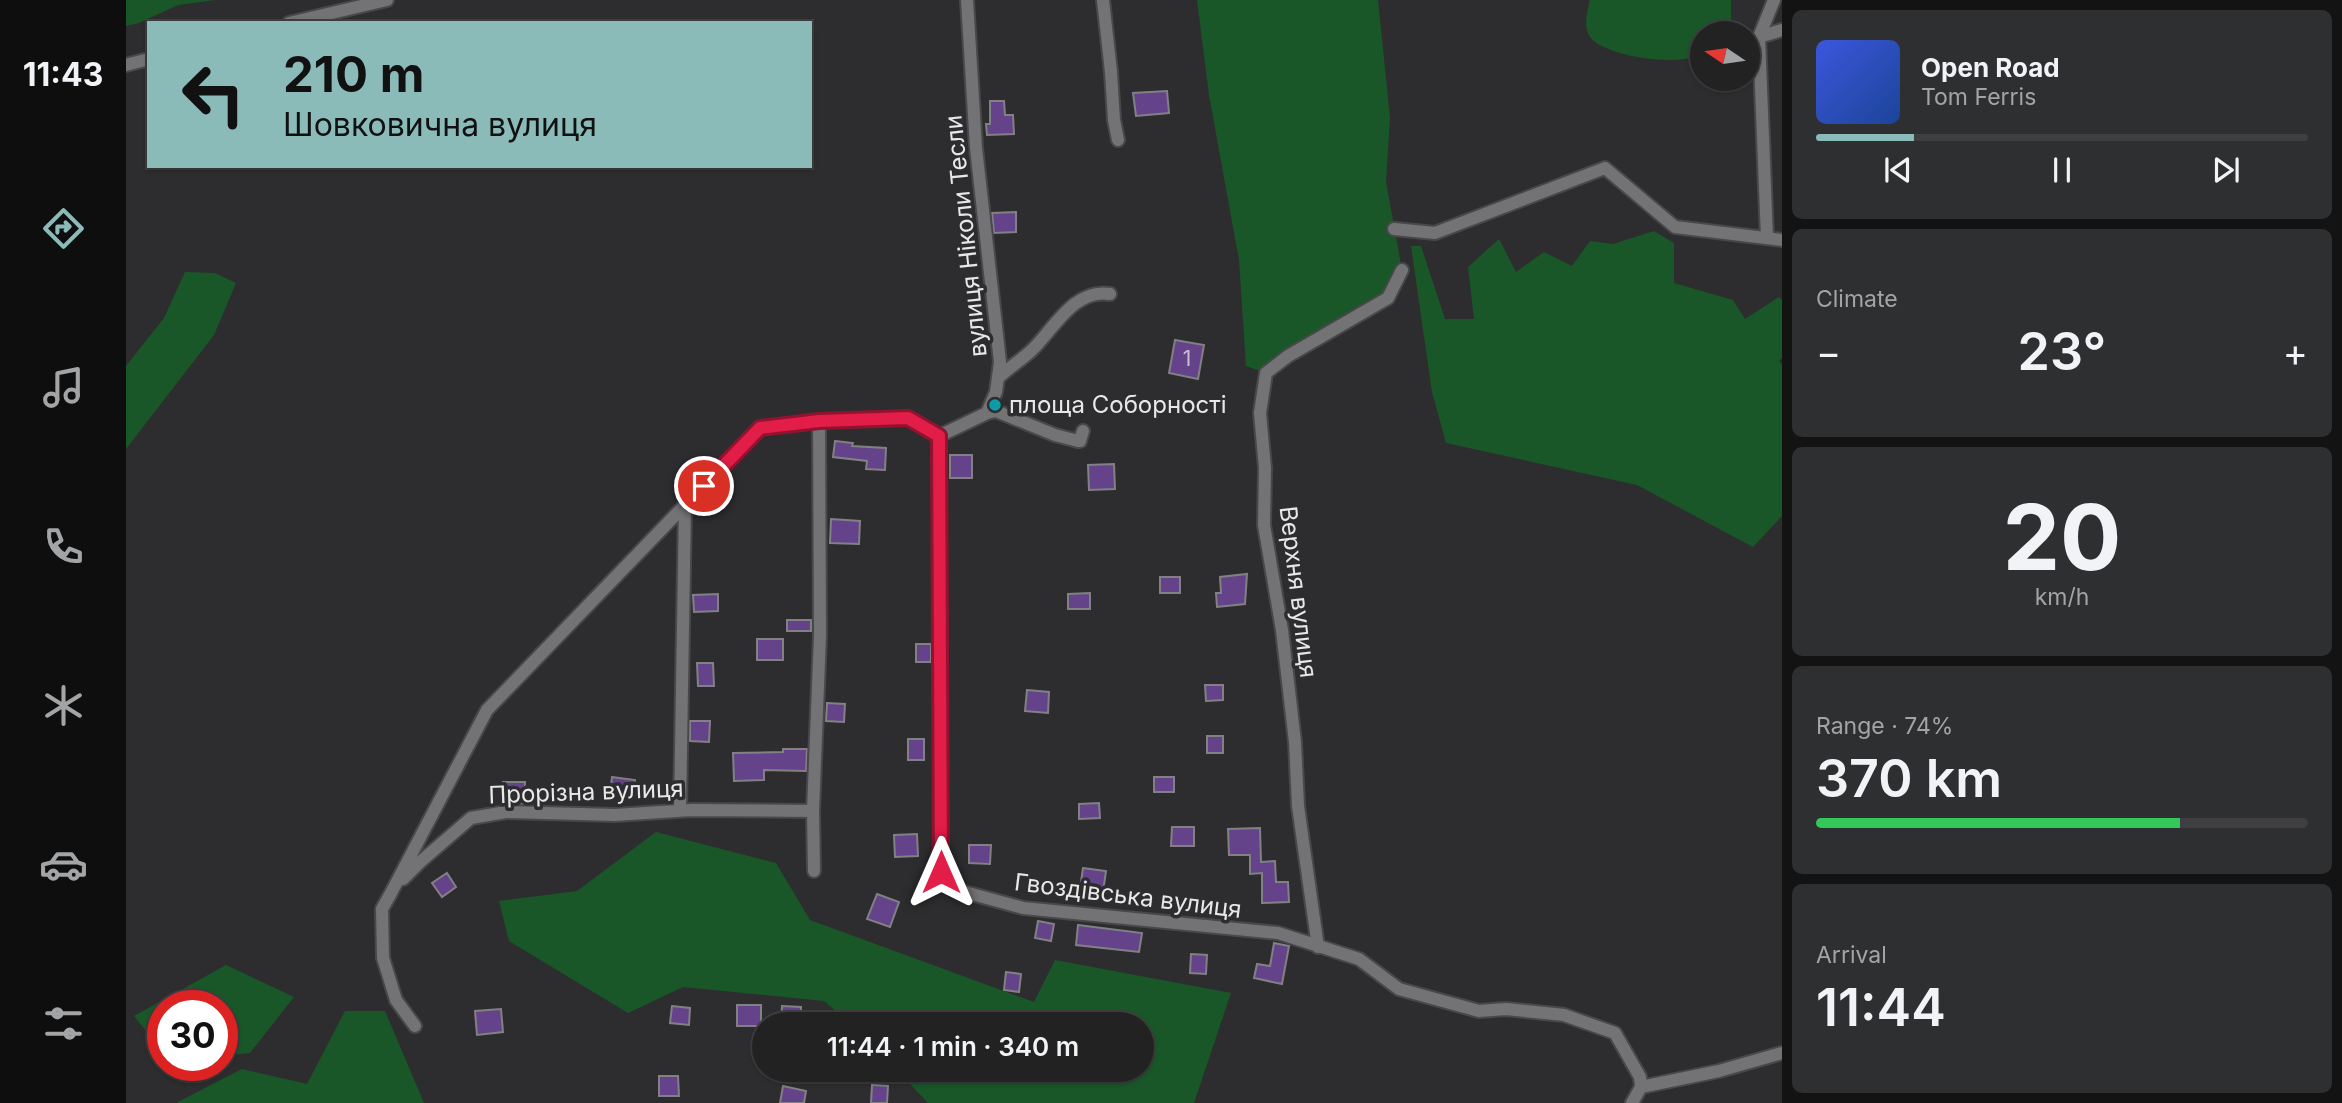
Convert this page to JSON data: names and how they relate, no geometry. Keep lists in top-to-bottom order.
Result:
{
  "streets": {
    "street": [
      "вулиця Ніколи Тесли",
      "Верхня вулиця",
      "Прорізна вулиця",
      "Гвоздівська вулиця"
    ]
  },
  "crossings": [
    ["Верхня вулиця", "Гвоздівська вулиця"]
  ],
  "places": ["площа Соборності"],
  "house_numbers": ["1"],
  "north": "left",
  "page": {
    "tabs": "11:43",
    "turn": ["210 m", "Шовковична вулиця"],
    "song": ["Open Road", "Tom Ferris"],
    "tile": [
      "Climate",
      ["20", "km/h"],
      ["Range · 74%", "370 km"],
      ["Arrival", "11:44"]
    ],
    "heat": ["−", "23°", "+"],
    "limit": "30",
    "trip": "11:44 · 1 min · 340 m"
  }
}
